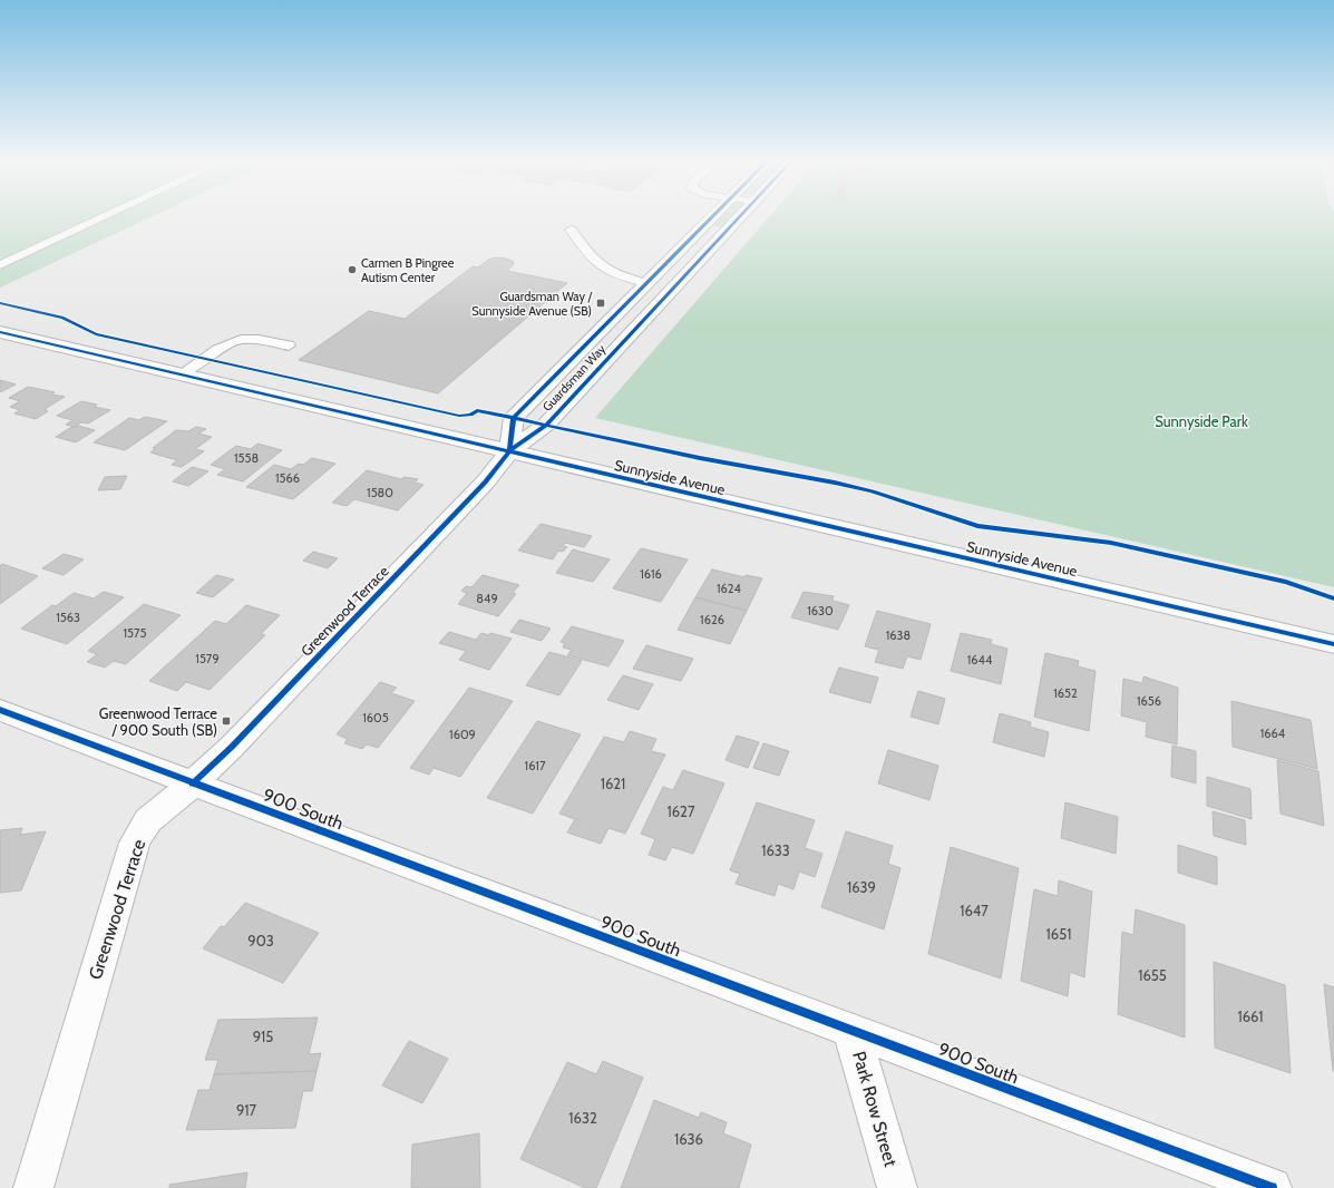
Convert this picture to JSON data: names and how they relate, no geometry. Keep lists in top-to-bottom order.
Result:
{
  "streets": {
    "street": [
      "Guardsman Way",
      "Sunnyside Avenue",
      "Greenwood Terrace",
      "900 South",
      "Park Row Street"
    ]
  },
  "crossings": [
    ["Guardsman Way", "Sunnyside Avenue"],
    ["Guardsman Way", "Greenwood Terrace"],
    ["Sunnyside Avenue", "Greenwood Terrace"],
    ["Greenwood Terrace", "900 South"],
    ["900 South", "Park Row Street"]
  ],
  "parks": ["Sunnyside Park"],
  "places": {
    "other": ["Carmen B Pingree Autism Center"],
    "transit": ["Guardsman Way / Sunnyside Avenue (SB)", "Greenwood Terrace / 900 South (SB)"]
  },
  "house_numbers": [
    "1558",
    "1566",
    "1580",
    "1616",
    "1624",
    "849",
    "1630",
    "1563",
    "1626",
    "1575",
    "1638",
    "1579",
    "1644",
    "1652",
    "1656",
    "1605",
    "1664",
    "1609",
    "1617",
    "1621",
    "1627",
    "1633",
    "1639",
    "1647",
    "1651",
    "903",
    "1655",
    "1661",
    "915",
    "917",
    "1632",
    "1636"
  ]
}
